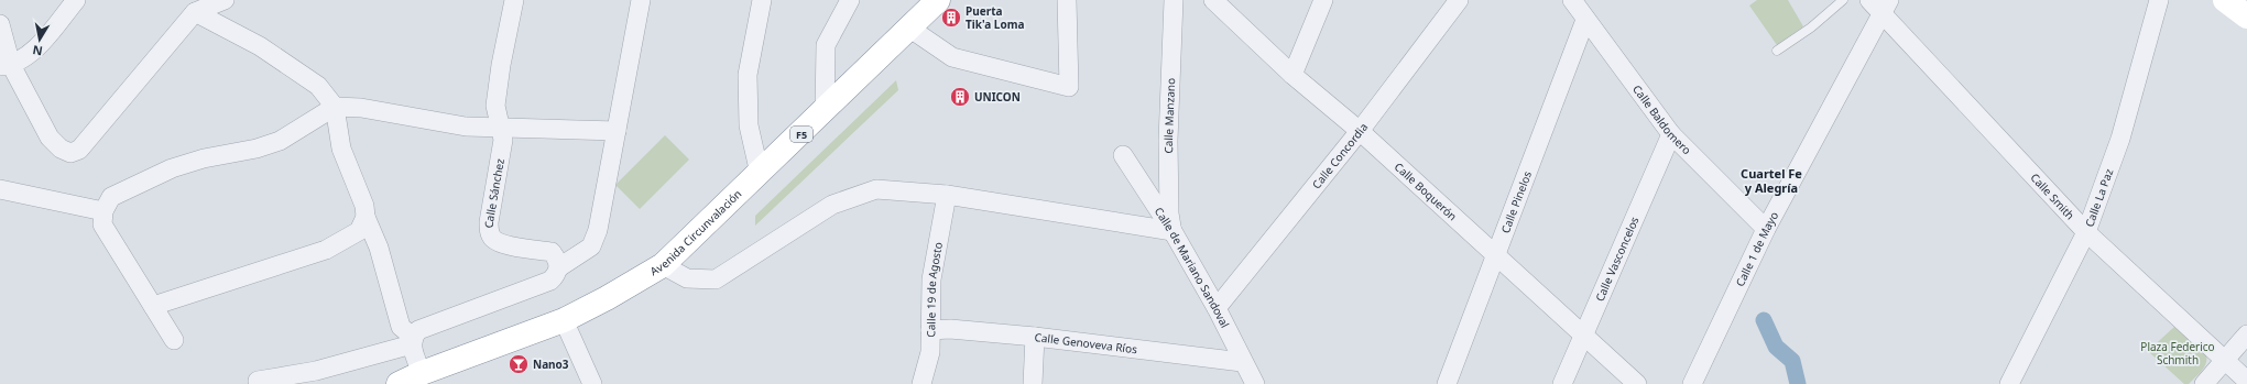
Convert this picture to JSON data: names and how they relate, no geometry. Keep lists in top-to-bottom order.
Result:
{
  "streets": {
    "main road": ["F5", "Avenida Circunvalación"],
    "street": [
      "Calle Manzano",
      "Calle Baldomero",
      "Calle Concordia",
      "Calle Boquerón",
      "Calle Sánchez",
      "Calle Smith",
      "Calle La Paz",
      "Calle Pinelos",
      "Calle 1 de Mayo",
      "Calle Vasconcelos",
      "Calle de Mariano Sandoval",
      "Calle 19 de Agosto",
      "Calle Genoveva Ríos"
    ]
  },
  "crossings": [
    ["Calle Manzano", "Calle de Mariano Sandoval"],
    ["Calle Baldomero", "Calle Pinelos"],
    ["Calle Baldomero", "Calle 1 de Mayo"],
    ["Calle Baldomero", "Calle Vasconcelos"],
    ["Calle Concordia", "Calle Boquerón"],
    ["Calle Concordia", "Calle de Mariano Sandoval"],
    ["Calle Boquerón", "Calle Pinelos"],
    ["Calle Boquerón", "Calle Vasconcelos"],
    ["Calle Smith", "Calle La Paz"],
    ["Calle Smith", "Calle 1 de Mayo"],
    ["Calle de Mariano Sandoval", "Calle Genoveva Ríos"],
    ["Calle 19 de Agosto", "Calle Genoveva Ríos"]
  ],
  "districts": ["Cuartel Fe y Alegría"],
  "parks": ["Plaza Federico Schmith"],
  "places": {
    "building": ["Puerta Tik'a Loma", "UNICON"],
    "bar": ["Nano3"]
  },
  "north": "bottom"
}
